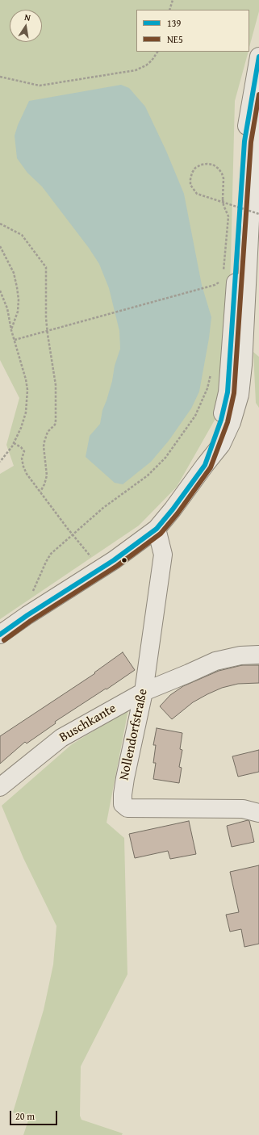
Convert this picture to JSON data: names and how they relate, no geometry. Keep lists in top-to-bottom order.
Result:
{
  "streets": {
    "street": ["Buschkante", "Nollendorfstraße"]
  },
  "crossings": [
    ["Buschkante", "Nollendorfstraße"]
  ],
  "lines": ["transit line 139", "transit line NE5"],
  "legend": ["139", "NE5"],
  "scale_bar": "20 m",
  "north": "top"
}
